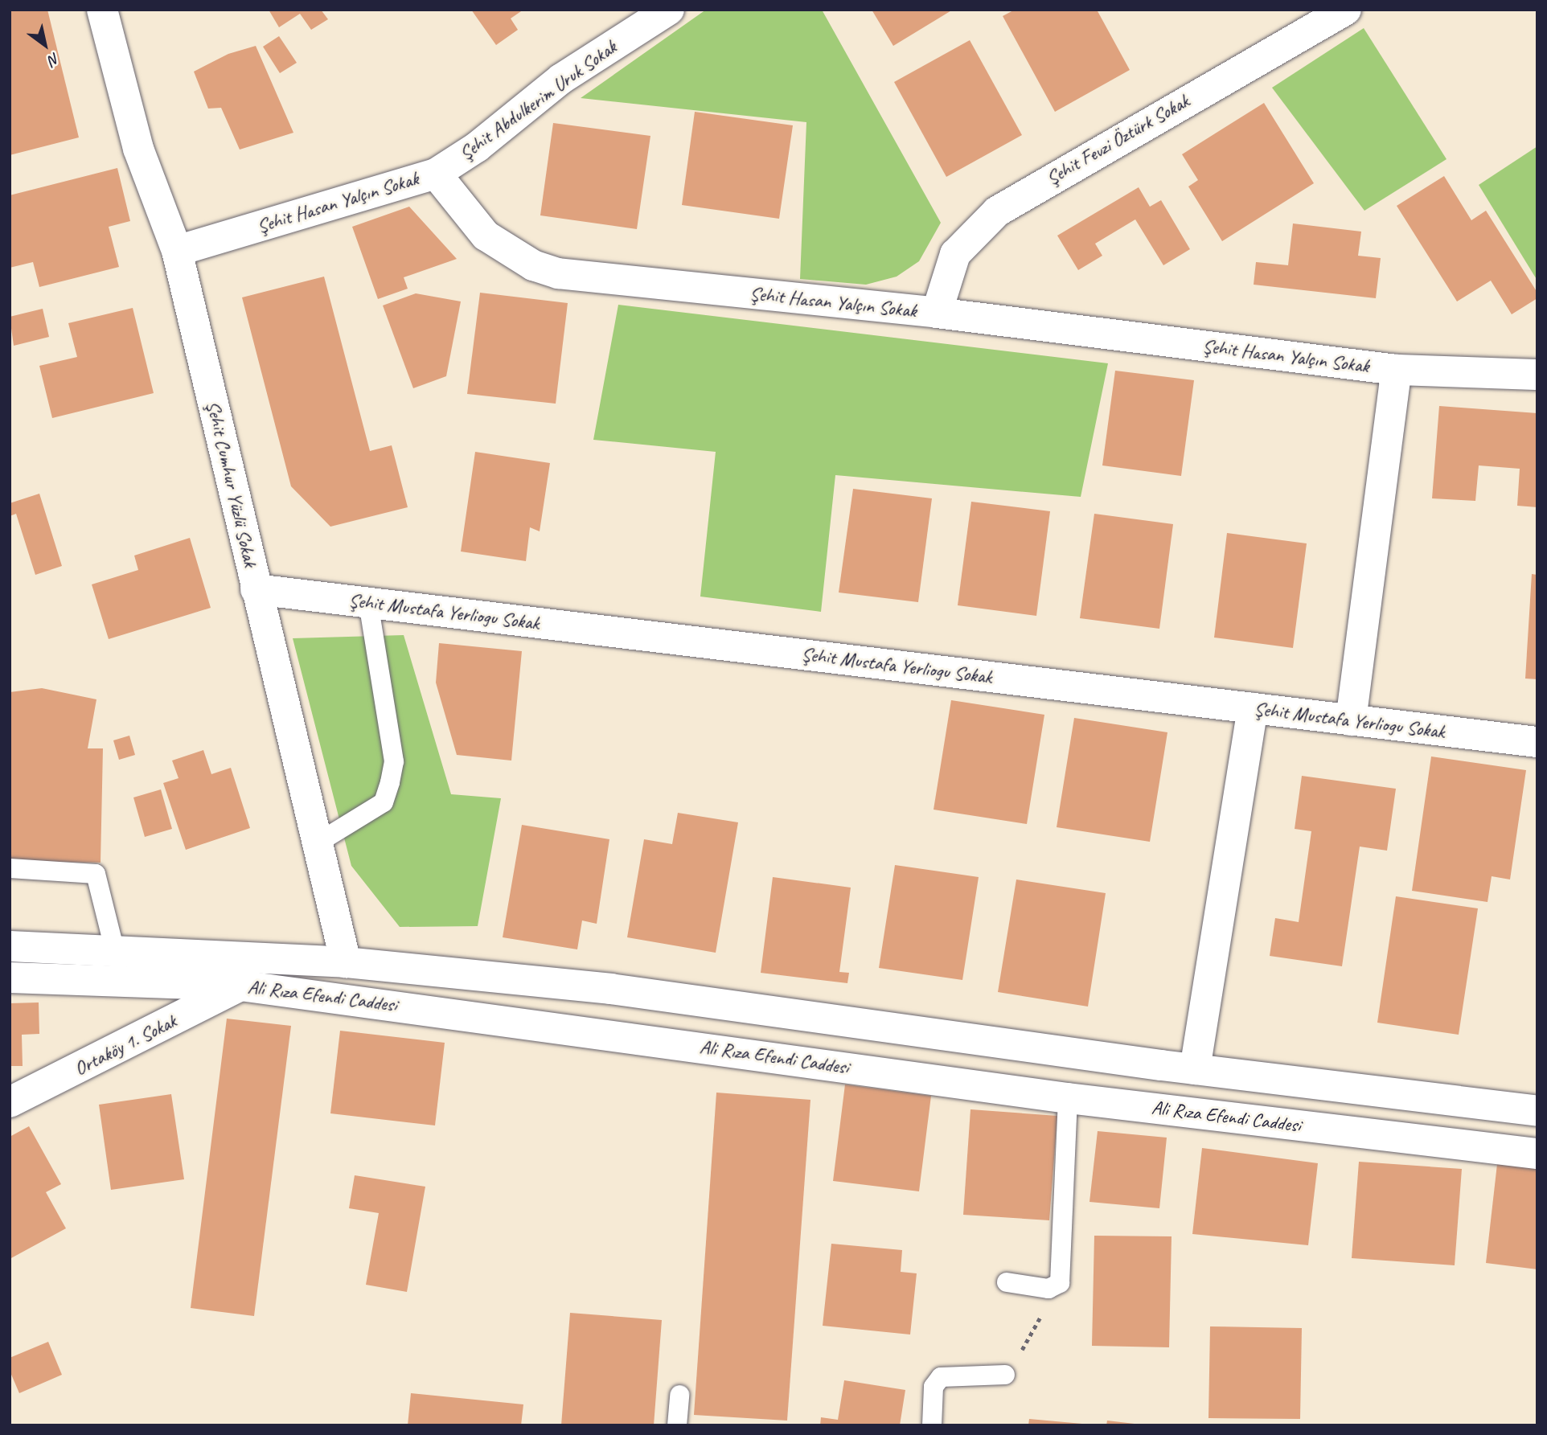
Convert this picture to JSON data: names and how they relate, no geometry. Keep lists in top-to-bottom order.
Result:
{
  "streets": {
    "street": [
      "Şehit Abdulkerim Uruk Sokak",
      "Şehit Fevzi Öztürk Sokak",
      "Şehit Hasan Yalçın Sokak",
      "Şehit Cumhur Yüzlü Sokak",
      "Şehit Mustafa Yerliogu Sokak",
      "Ali Rıza Efendi Caddesi",
      "Ortaköy 1. Sokak"
    ]
  },
  "crossings": [
    ["Şehit Abdulkerim Uruk Sokak", "Şehit Hasan Yalçın Sokak"],
    ["Şehit Fevzi Öztürk Sokak", "Şehit Hasan Yalçın Sokak"],
    ["Şehit Hasan Yalçın Sokak", "Şehit Cumhur Yüzlü Sokak"],
    ["Şehit Cumhur Yüzlü Sokak", "Şehit Mustafa Yerliogu Sokak"],
    ["Şehit Cumhur Yüzlü Sokak", "Ali Rıza Efendi Caddesi"],
    ["Ali Rıza Efendi Caddesi", "Ortaköy 1. Sokak"]
  ],
  "north": "bottom right"
}
